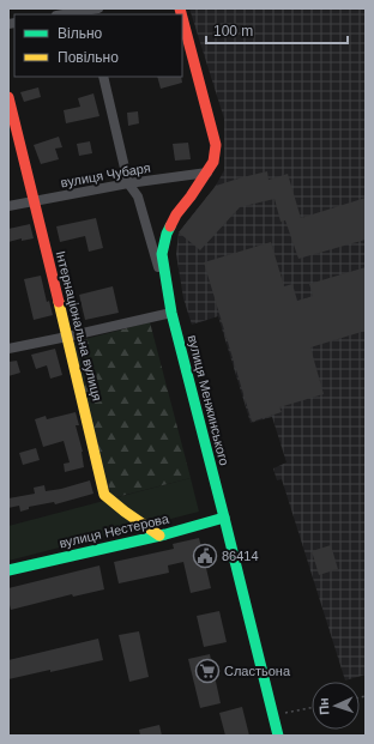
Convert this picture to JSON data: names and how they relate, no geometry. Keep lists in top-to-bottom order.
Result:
{
  "streets": {
    "street": [
      "вулиця Чубаря",
      "Інтернаціональна вулиця",
      "вулиця Менжинського",
      "вулиця Нестерова"
    ]
  },
  "crossings": [
    ["вулиця Чубаря", "Інтернаціональна вулиця"],
    ["вулиця Чубаря", "вулиця Менжинського"],
    ["Інтернаціональна вулиця", "вулиця Нестерова"],
    ["вулиця Менжинського", "вулиця Нестерова"]
  ],
  "places": {
    "public building": ["86414"],
    "supermarket": ["Сластьона"]
  },
  "legend": ["Вільно", "Повільно"],
  "scale_bar": "100 m",
  "north": "left"
}
